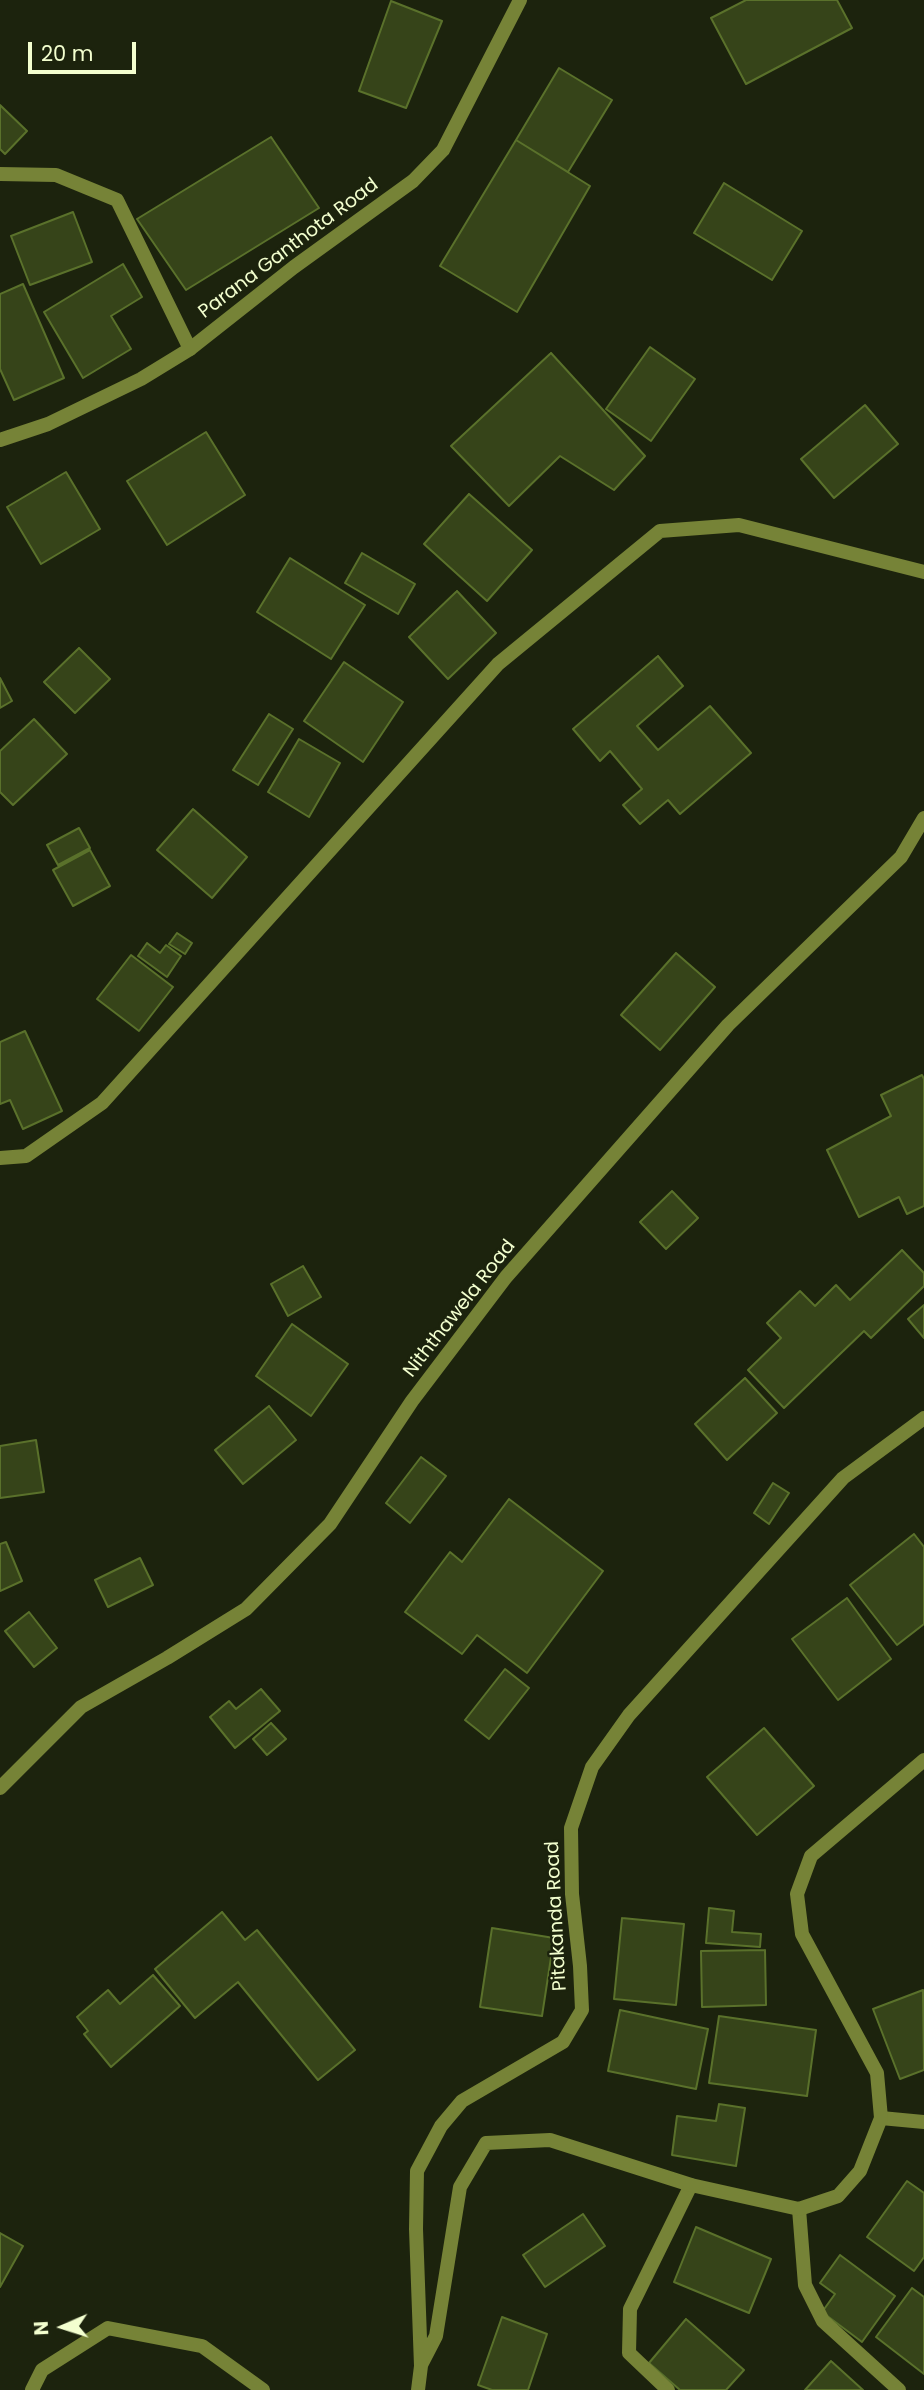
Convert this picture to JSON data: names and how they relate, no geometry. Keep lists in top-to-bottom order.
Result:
{
  "streets": {
    "street": ["Parana Ganthota Road", "Niththawela Road", "Pitakanda Road"]
  },
  "scale_bar": "20 m",
  "north": "left"
}
